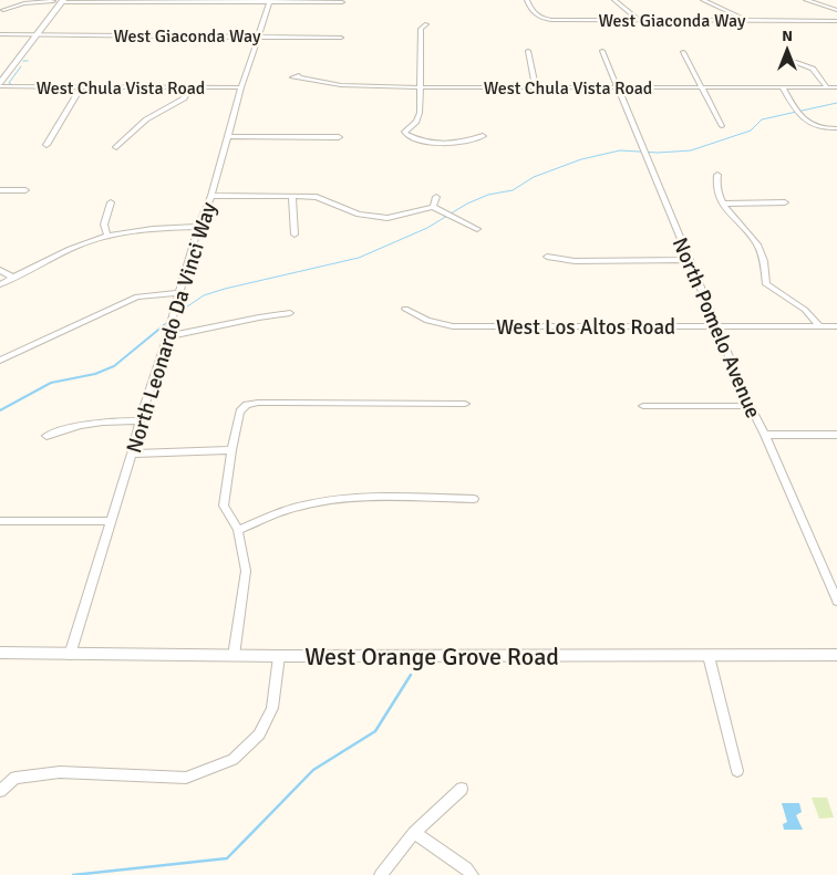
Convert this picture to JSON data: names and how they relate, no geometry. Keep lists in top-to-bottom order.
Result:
{
  "streets": {
    "main road": ["West Orange Grove Road"],
    "street": [
      "West Giaconda Way",
      "West Chula Vista Road",
      "West Los Altos Road",
      "North Leonardo Da Vinci Way",
      "North Pomelo Avenue"
    ]
  },
  "crossings": [
    ["West Giaconda Way", "North Leonardo Da Vinci Way"],
    ["West Chula Vista Road", "North Leonardo Da Vinci Way"],
    ["West Chula Vista Road", "North Pomelo Avenue"],
    ["West Los Altos Road", "North Pomelo Avenue"],
    ["North Leonardo Da Vinci Way", "West Orange Grove Road"]
  ],
  "north": "top"
}
